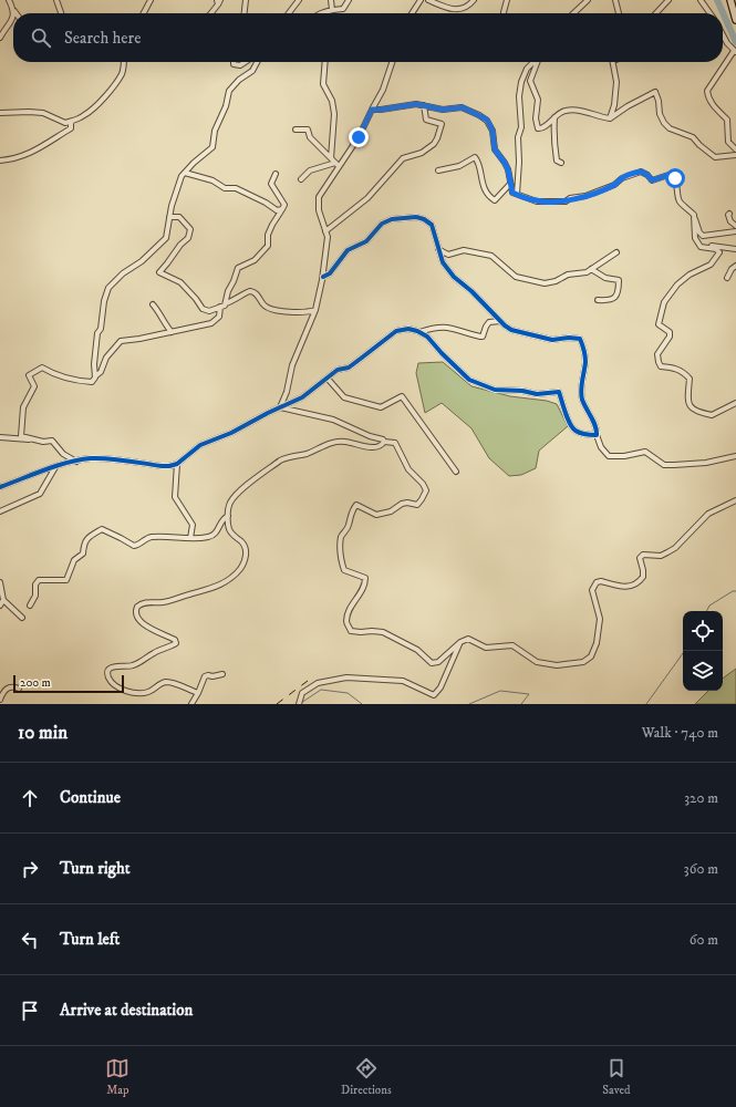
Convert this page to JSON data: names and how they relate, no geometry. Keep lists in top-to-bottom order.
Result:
{
  "scale_bar": "200 m",
  "page": {
    "search": "Search here",
    "scale": "200 m",
    "heading": ["10 min", "Walk · 740 m"],
    "list": [
      ["Continue", "320 m"],
      ["Turn right", "360 m"],
      ["Turn left", "60 m"],
      "Arrive at destination"
    ],
    "nav": ["Map", "Directions", "Saved"]
  }
}
